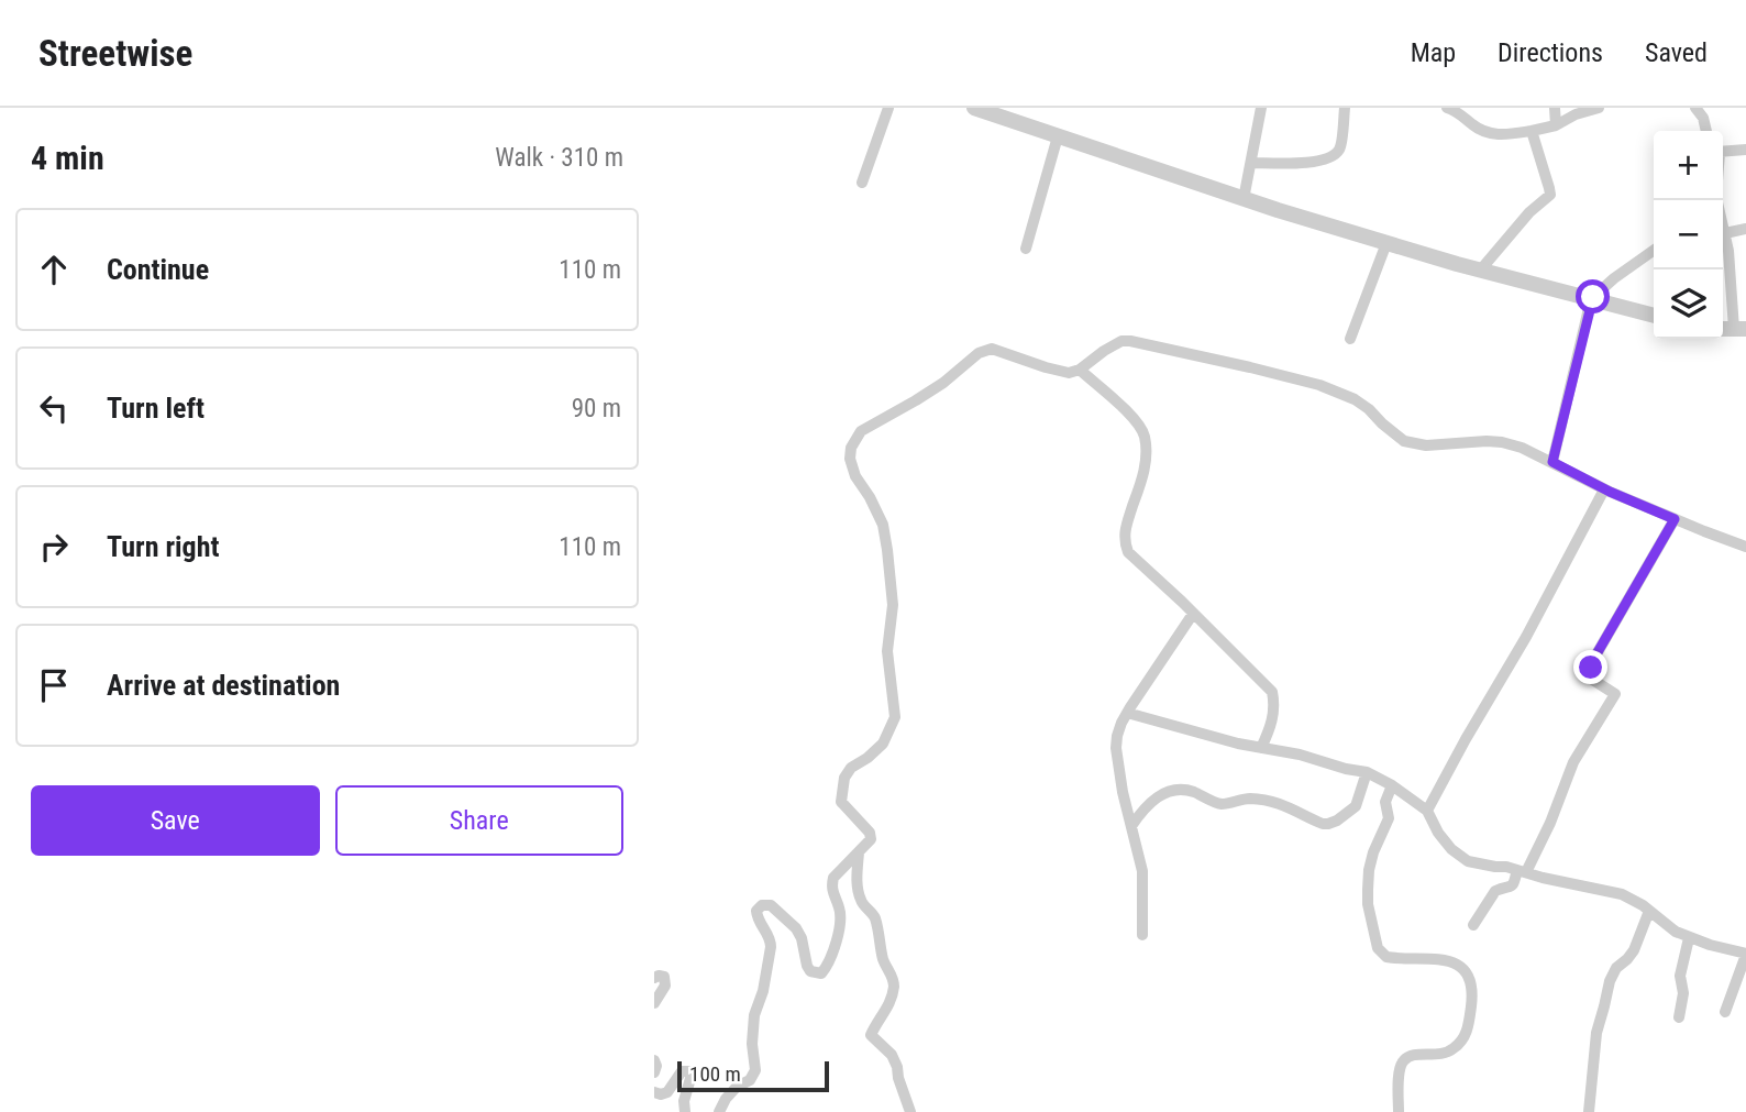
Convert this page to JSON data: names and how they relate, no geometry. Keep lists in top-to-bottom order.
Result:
{
  "scale_bar": "100 m",
  "page": {
    "header": "Streetwise",
    "nav": ["Map", "Directions", "Saved"],
    "heading": ["4 min", "Walk · 310 m"],
    "map_buttons": ["+", "−"],
    "list": [
      ["Continue", "110 m"],
      ["Turn left", "90 m"],
      ["Turn right", "110 m"],
      "Arrive at destination"
    ],
    "buttons": ["Save", "Share"],
    "scale": "100 m"
  }
}
